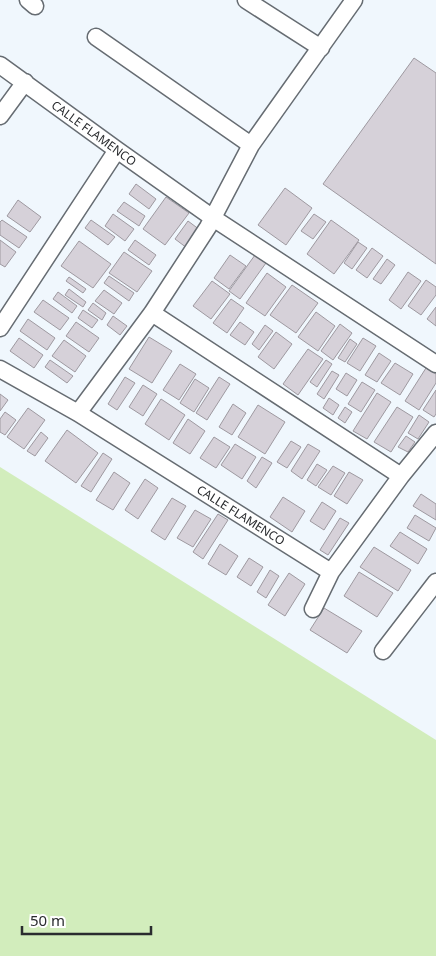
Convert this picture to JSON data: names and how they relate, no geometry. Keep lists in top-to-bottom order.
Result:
{
  "streets": {
    "street": ["CALLE FLAMENCO"]
  },
  "scale_bar": "50 m"
}
